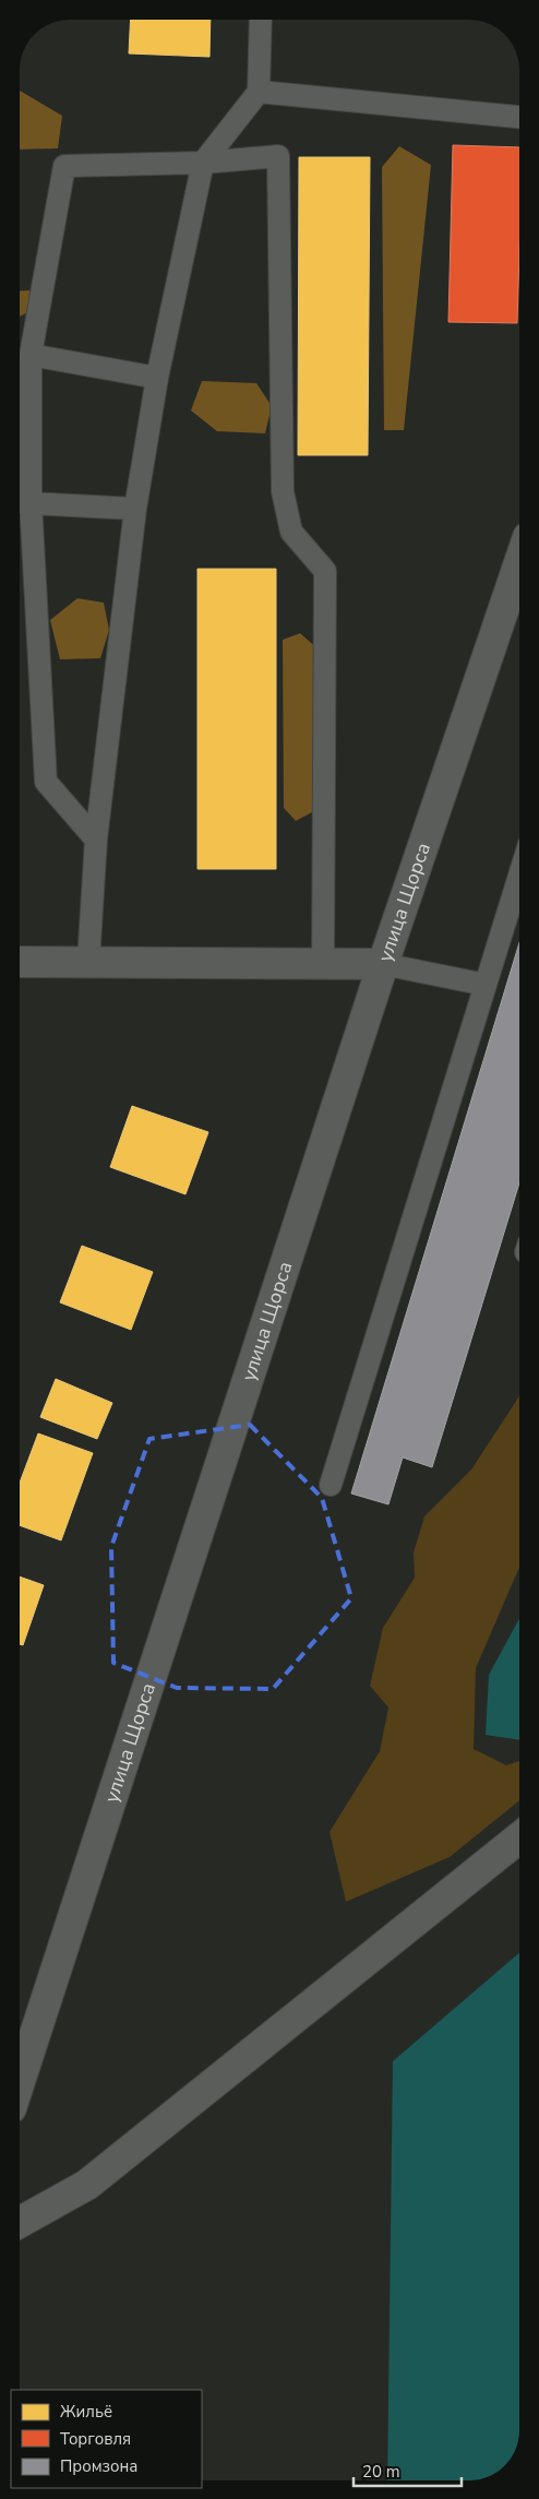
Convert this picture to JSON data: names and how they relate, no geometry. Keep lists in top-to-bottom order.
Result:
{
  "streets": {
    "street": ["улица Щорса"]
  },
  "legend": ["Жильё", "Торговля", "Промзона"],
  "scale_bar": "20 m"
}
